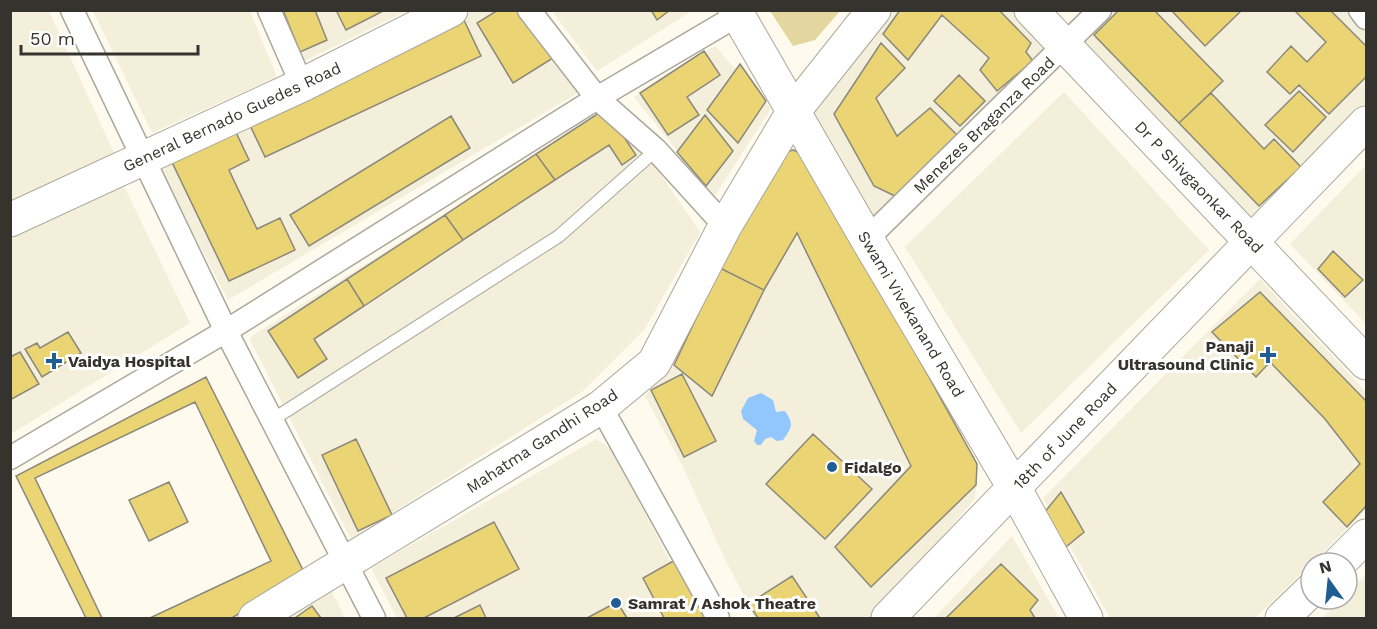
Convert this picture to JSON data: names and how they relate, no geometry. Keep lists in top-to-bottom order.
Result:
{
  "streets": {
    "street": [
      "General Bernado Guedes Road",
      "Menezes Braganza Road",
      "Dr P Shivgaonkar Road",
      "Swami Vivekanand Road",
      "18th of June Road",
      "Mahatma Gandhi Road"
    ]
  },
  "crossings": [
    ["Menezes Braganza Road", "Dr P Shivgaonkar Road"],
    ["Menezes Braganza Road", "Swami Vivekanand Road"],
    ["Dr P Shivgaonkar Road", "18th of June Road"],
    ["Swami Vivekanand Road", "18th of June Road"],
    ["Swami Vivekanand Road", "Mahatma Gandhi Road"]
  ],
  "places": {
    "health": ["Panaji Ultrasound Clinic", "Vaidya Hospital"],
    "other": ["Fidalgo", "Samrat / Ashok Theatre"]
  },
  "scale_bar": "50 m",
  "north": "top"
}
